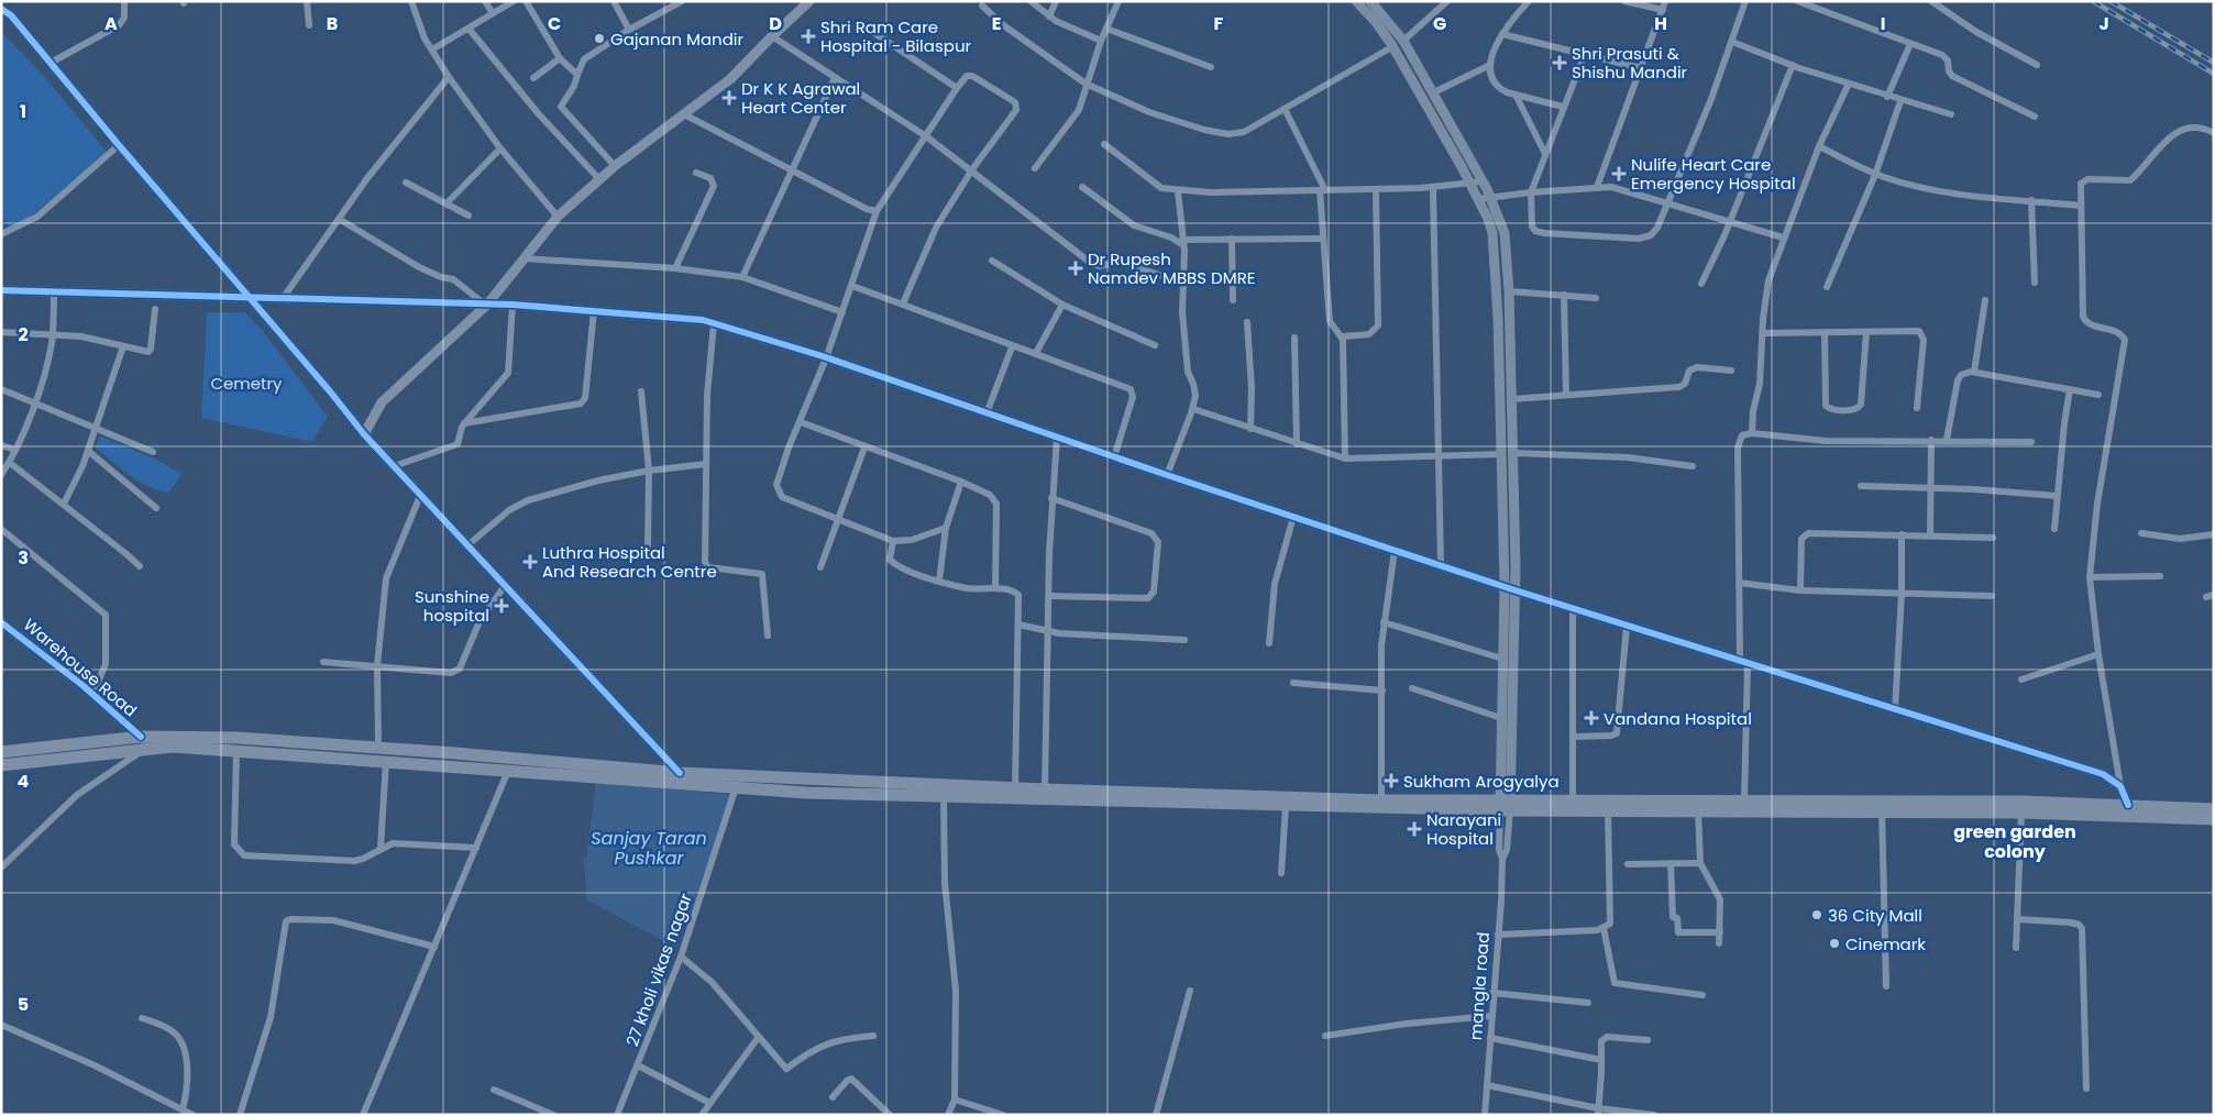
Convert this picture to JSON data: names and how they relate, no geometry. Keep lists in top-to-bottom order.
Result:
{
  "streets": {
    "street": ["Warehouse Road", "27 kholi vikas nagar", "mangla road"]
  },
  "districts": ["green garden colony"],
  "water": ["Sanjay Taran Pushkar"],
  "parks": ["Cemetry"],
  "places": {
    "health": [
      "Shri Ram Care Hospital - Bilaspur",
      "Shri Prasuti & Shishu Mandir",
      "Dr K K Agrawal Heart Center",
      "Nulife Heart Care Emergency Hospital",
      "Dr Rupesh Namdev MBBS DMRE",
      "Luthra Hospital And Research Centre",
      "Sunshine hospital",
      "Vandana Hospital",
      "Sukham Arogyalya",
      "Narayani Hospital"
    ],
    "other": ["Gajanan Mandir", "36 City Mall", "Cinemark"]
  },
  "grid": {
    "columns": [
      "A",
      "B",
      "C",
      "D",
      "E",
      "F",
      "G",
      "H",
      "I",
      "J"
    ],
    "rows": [
      "1",
      "2",
      "3",
      "4",
      "5"
    ]
  }
}
